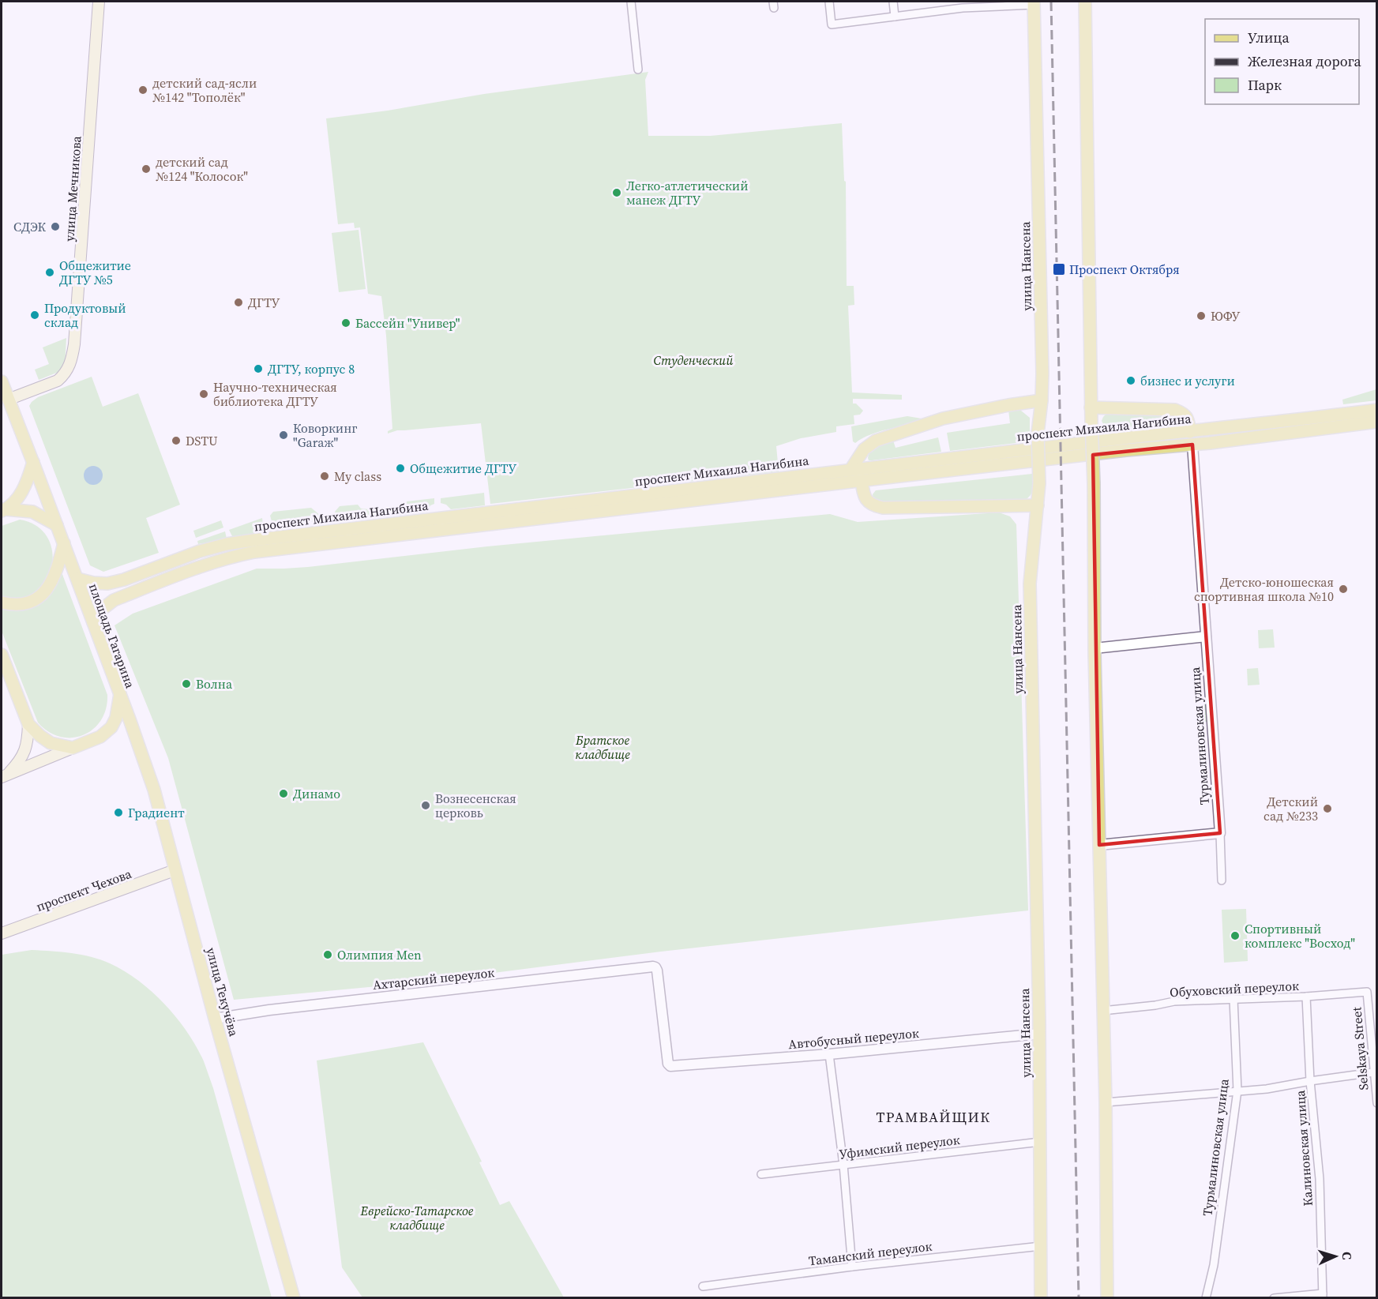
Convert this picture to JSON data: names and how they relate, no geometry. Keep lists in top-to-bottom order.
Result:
{
  "streets": {
    "main road": [
      "улица Мечникова",
      "улица Нансена",
      "проспект Михаила Нагибина",
      "площадь Гагарина",
      "проспект Чехова",
      "улица Текучёва"
    ],
    "street": [
      "Турмалиновская улица",
      "Ахтарский переулок",
      "Обуховский переулок",
      "Автобусный переулок",
      "Selskaya Street",
      "Уфимский переулок",
      "Калиновская улица",
      "Таманский переулок"
    ]
  },
  "crossings": [
    ["улица Нансена", "Автобусный переулок"],
    ["улица Нансена", "Уфимский переулок"],
    ["улица Нансена", "Таманский переулок"],
    ["проспект Михаила Нагибина", "площадь Гагарина"],
    ["проспект Михаила Нагибина", "Турмалиновская улица"],
    ["площадь Гагарина", "улица Текучёва"],
    ["Турмалиновская улица", "Обуховский переулок"],
    ["проспект Чехова", "улица Текучёва"],
    ["Ахтарский переулок", "улица Текучёва"],
    ["Ахтарский переулок", "Автобусный переулок"],
    ["Обуховский переулок", "Selskaya Street"],
    ["Обуховский переулок", "Калиновская улица"]
  ],
  "districts": ["ТРАМВАЙЩИК"],
  "parks": ["Студенческий", "Братское кладбище", "Еврейско-Татарское кладбище"],
  "places": {
    "other": [
      "детский сад-ясли №142 \"Тополёк\"",
      "детский сад №124 \"Колосок\"",
      "Легко-атлетический манеж ДГТУ",
      "СДЭК",
      "Общежитие ДГТУ №5",
      "ДГТУ",
      "Продуктовый склад",
      "ЮФУ",
      "Бассейн \"Универ\"",
      "ДГТУ, корпус 8",
      "бизнес и услуги",
      "Научно-техническая библиотека ДГТУ",
      "Коворкинг \"Gаraж\"",
      "DSTU",
      "Общежитие ДГТУ",
      "My class",
      "Детско-юношеская спортивная школа №10",
      "Волна",
      "Динамо",
      "Вознесенская церковь",
      "Детский сад №233",
      "Градиент",
      "Спортивный комплекс \"Восход\"",
      "Олимпия Men"
    ],
    "transit": ["Проспект Октября"]
  },
  "legend": ["Улица", "Железная дорога", "Парк"],
  "north": "right"
}
